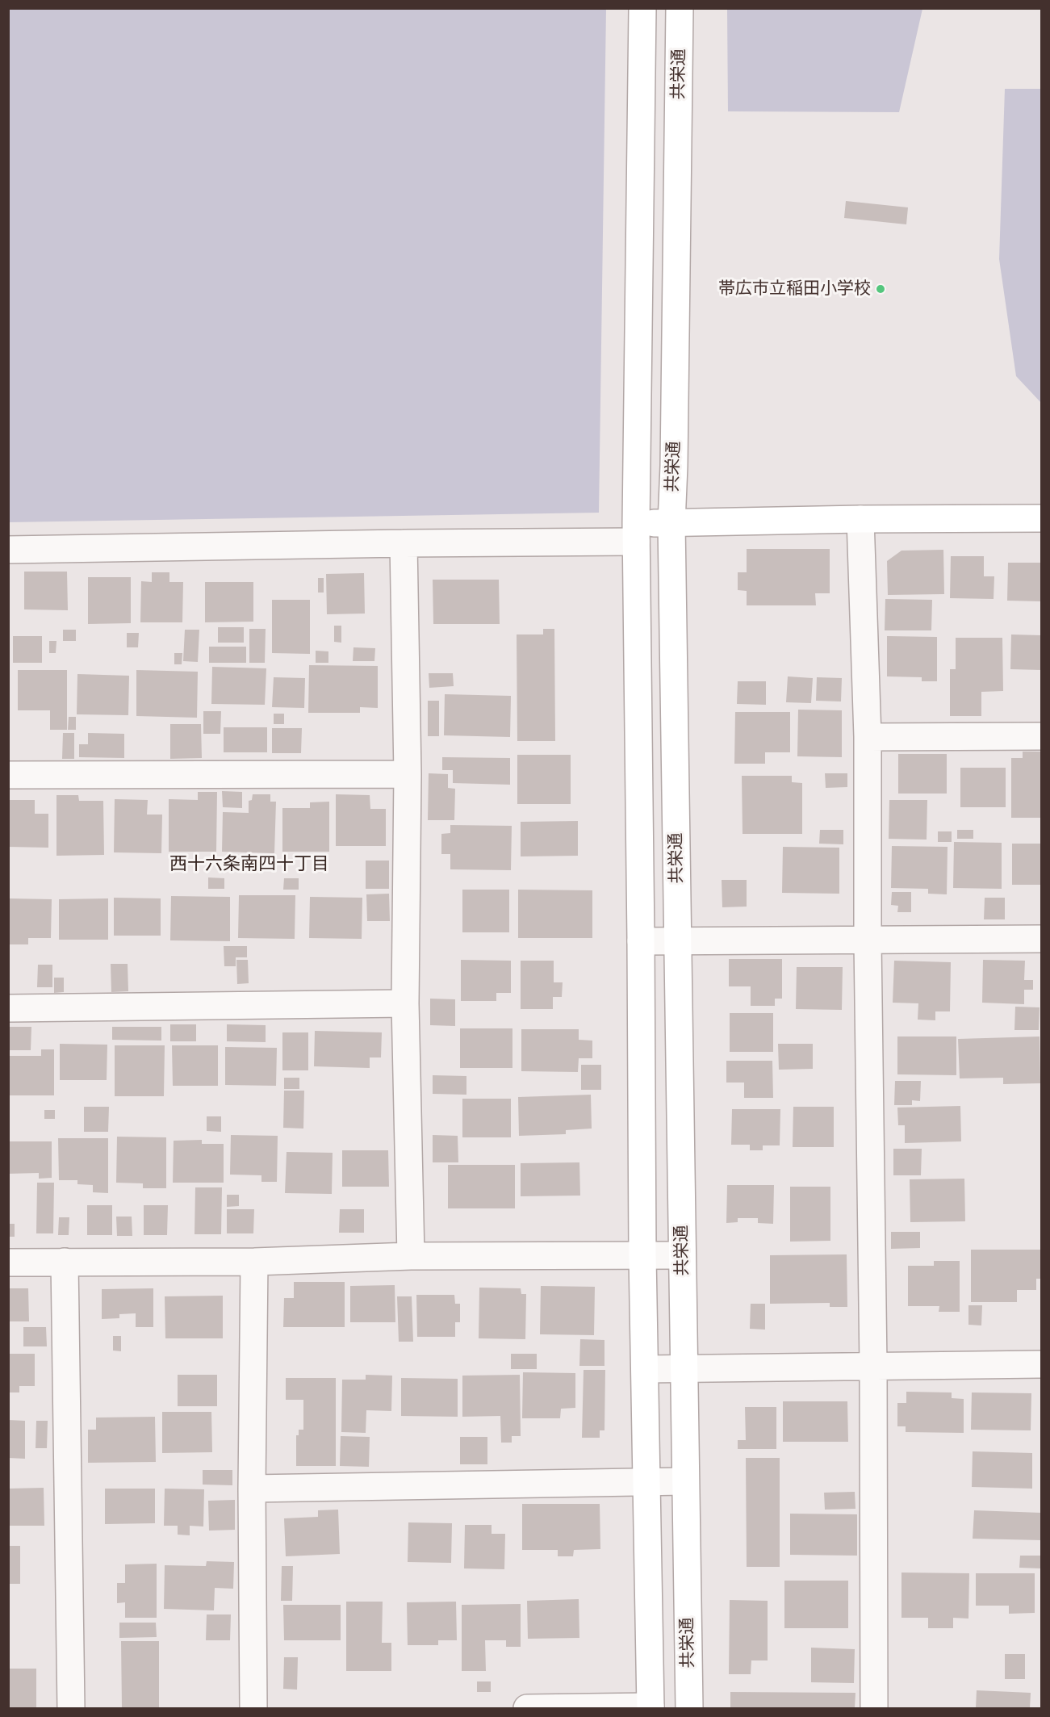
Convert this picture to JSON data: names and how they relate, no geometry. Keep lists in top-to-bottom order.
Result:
{
  "streets": {
    "street": ["共栄通"]
  },
  "districts": ["西十六条南四十丁目"],
  "places": ["帯広市立稲田小学校"]
}
